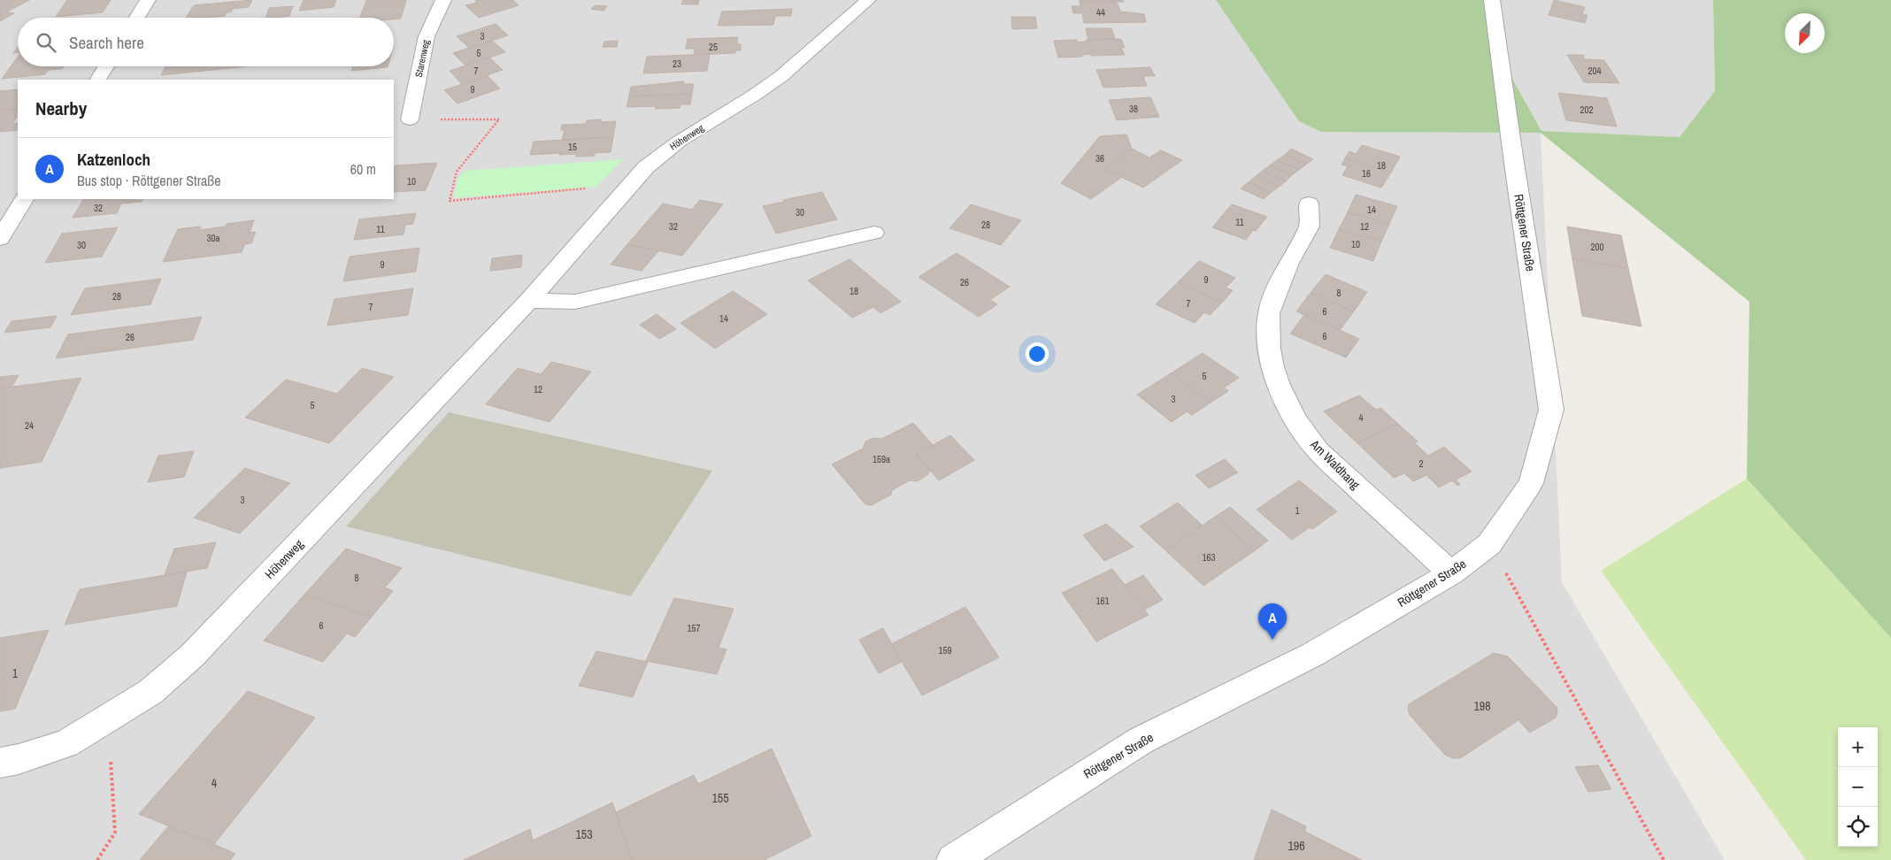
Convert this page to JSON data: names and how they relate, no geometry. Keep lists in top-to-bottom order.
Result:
{
  "streets": {
    "street": [
      "Starenweg",
      "Höhenweg",
      "Röttgener Straße",
      "Am Waldhang"
    ]
  },
  "crossings": [
    ["Röttgener Straße", "Am Waldhang"]
  ],
  "house_numbers": [
    "44",
    "3",
    "25",
    "5",
    "23",
    "7",
    "204",
    "9",
    "38",
    "202",
    "15",
    "36",
    "18",
    "16",
    "10",
    "32",
    "14",
    "30",
    "11",
    "28",
    "32",
    "12",
    "11",
    "30a",
    "10",
    "30",
    "200",
    "9",
    "9",
    "26",
    "18",
    "8",
    "28",
    "7",
    "7",
    "6",
    "14",
    "6",
    "26",
    "5",
    "12",
    "3",
    "5",
    "4",
    "24",
    "159a",
    "2",
    "3",
    "1",
    "163",
    "8",
    "161",
    "6",
    "157",
    "159",
    "1",
    "198",
    "4",
    "155",
    "153",
    "196"
  ],
  "north": "bottom left",
  "page": {
    "search": "Search here",
    "heading": "Nearby",
    "list": [
      {
        "mark": "A",
        "name": "Katzenloch",
        "note": "Bus stop · Röttgener Straße",
        "value": "60 m"
      }
    ],
    "pins": "A",
    "map_buttons": ["+", "−"]
  }
}
